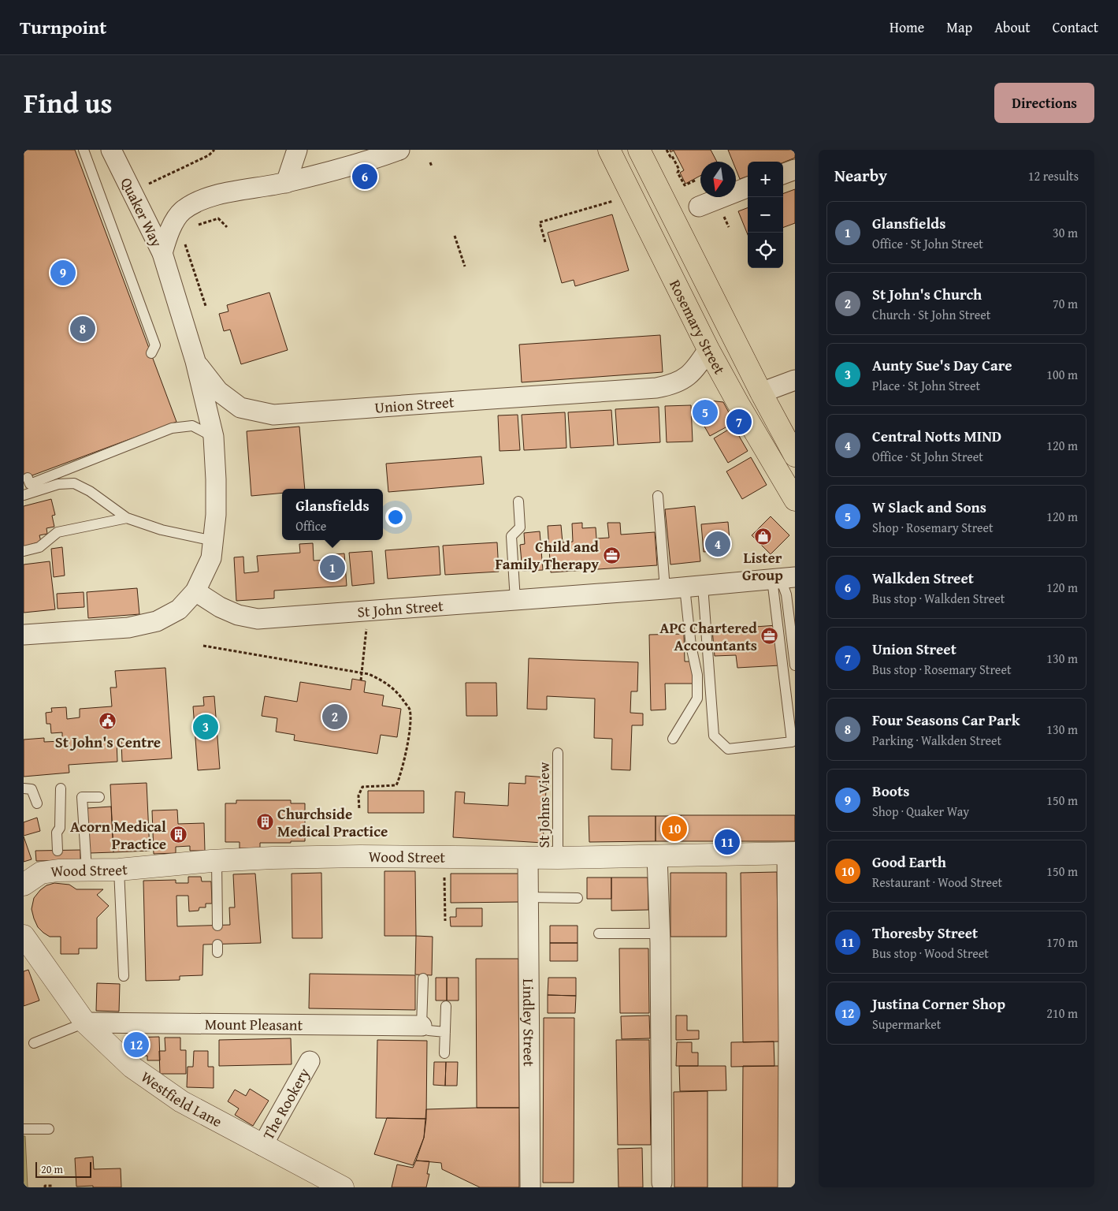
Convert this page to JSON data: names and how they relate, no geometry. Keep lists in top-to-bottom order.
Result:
{
  "streets": {
    "highway": ["Rosemary Street"],
    "street": [
      "Quaker Way",
      "Union Street",
      "St John Street",
      "Wood Street",
      "Lindley Street",
      "Mount Pleasant",
      "Westfield Lane",
      "The Rookery"
    ],
    "lane": ["St Johns View"]
  },
  "crossings": [
    ["Quaker Way", "Union Street"],
    ["Quaker Way", "St John Street"],
    ["Rosemary Street", "Union Street"],
    ["St Johns View", "Wood Street"],
    ["Wood Street", "Lindley Street"],
    ["Mount Pleasant", "Westfield Lane"],
    ["Westfield Lane", "The Rookery"]
  ],
  "places": {
    "shop": ["Lister Group"],
    "office": ["Child and Family Therapy", "APC Chartered Accountants"],
    "public building": ["St John's Centre"],
    "building": ["Churchside Medical Practice", "Acorn Medical Practice"]
  },
  "scale_bar": "20 m",
  "north": "bottom",
  "page": {
    "header": "Turnpoint",
    "nav": [
      "Home",
      "Map",
      "About",
      "Contact"
    ],
    "title": "Find us",
    "buttons": "Directions",
    "heading": ["Nearby", "12 results"],
    "map_buttons": ["+", "−"],
    "pins": [
      "6",
      "9",
      "8",
      "5",
      "7",
      "4",
      "1",
      "2",
      "3",
      "10",
      "11",
      "12"
    ],
    "list": [
      {
        "mark": "1",
        "name": "Glansfields",
        "note": "Office · St John Street",
        "value": "30 m"
      },
      {
        "mark": "2",
        "name": "St John's Church",
        "note": "Church · St John Street",
        "value": "70 m"
      },
      {
        "mark": "3",
        "name": "Aunty Sue's Day Care",
        "note": "Place · St John Street",
        "value": "100 m"
      },
      {
        "mark": "4",
        "name": "Central Notts MIND",
        "note": "Office · St John Street",
        "value": "120 m"
      },
      {
        "mark": "5",
        "name": "W Slack and Sons",
        "note": "Shop · Rosemary Street",
        "value": "120 m"
      },
      {
        "mark": "6",
        "name": "Walkden Street",
        "note": "Bus stop · Walkden Street",
        "value": "120 m"
      },
      {
        "mark": "7",
        "name": "Union Street",
        "note": "Bus stop · Rosemary Street",
        "value": "130 m"
      },
      {
        "mark": "8",
        "name": "Four Seasons Car Park",
        "note": "Parking · Walkden Street",
        "value": "130 m"
      },
      {
        "mark": "9",
        "name": "Boots",
        "note": "Shop · Quaker Way",
        "value": "150 m"
      },
      {
        "mark": "10",
        "name": "Good Earth",
        "note": "Restaurant · Wood Street",
        "value": "150 m"
      },
      {
        "mark": "11",
        "name": "Thoresby Street",
        "note": "Bus stop · Wood Street",
        "value": "170 m"
      },
      {
        "mark": "12",
        "name": "Justina Corner Shop",
        "note": "Supermarket",
        "value": "210 m"
      }
    ],
    "popup": ["Glansfields", "Office"],
    "scale": "20 m"
  }
}
